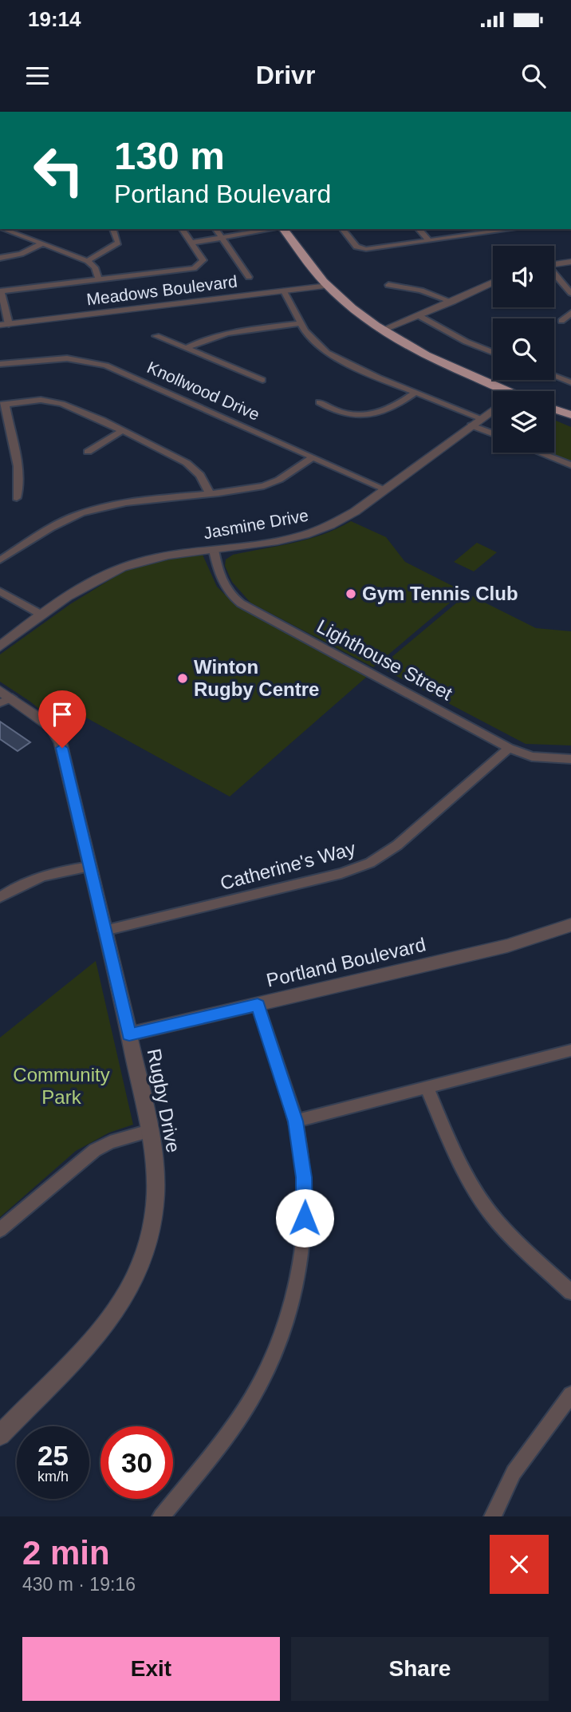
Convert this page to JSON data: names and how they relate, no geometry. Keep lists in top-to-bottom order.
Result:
{
  "streets": {
    "street": [
      "Meadows Boulevard",
      "Knollwood Drive",
      "Jasmine Drive",
      "Lighthouse Street",
      "Catherine's Way",
      "Portland Boulevard",
      "Rugby Drive"
    ]
  },
  "crossings": [
    ["Knollwood Drive", "Jasmine Drive"],
    ["Jasmine Drive", "Lighthouse Street"],
    ["Lighthouse Street", "Catherine's Way"],
    ["Catherine's Way", "Rugby Drive"],
    ["Portland Boulevard", "Rugby Drive"]
  ],
  "parks": ["Community Park"],
  "places": ["Gym Tennis Club", "Winton Rugby Centre"],
  "page": {
    "status": "19:14",
    "header": "Drivr",
    "turn": ["130 m", "Portland Boulevard"],
    "speed": "25 km/h",
    "limit": "30",
    "heading": ["2 min", "430 m · 19:16"],
    "buttons": ["Exit", "Share"]
  }
}
